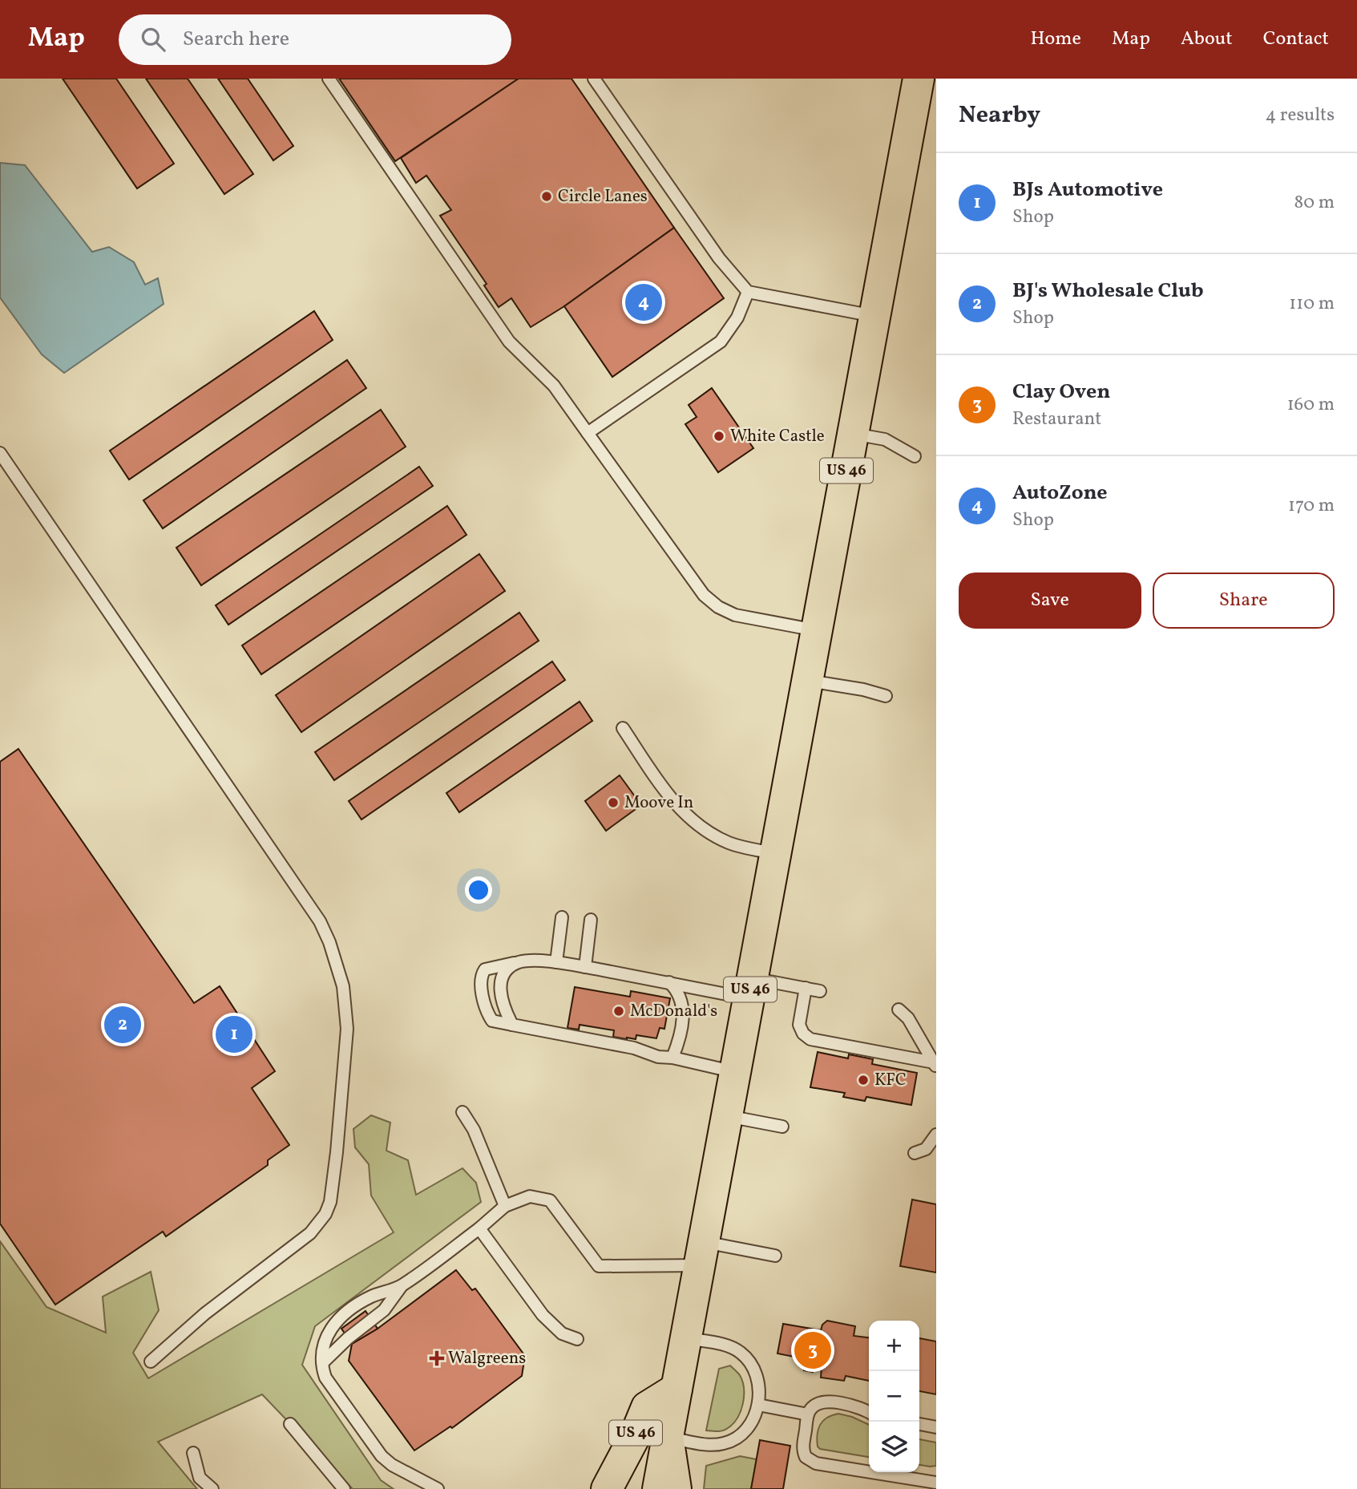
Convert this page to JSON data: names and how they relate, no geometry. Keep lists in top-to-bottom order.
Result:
{
  "streets": {
    "main road": ["US 46"]
  },
  "places": {
    "other": [
      "Circle Lanes",
      "White Castle",
      "Moove In",
      "McDonald's",
      "KFC"
    ],
    "health": ["Walgreens"]
  },
  "page": {
    "header": "Map",
    "search": "Search here",
    "nav": [
      "Home",
      "Map",
      "About",
      "Contact"
    ],
    "heading": ["Nearby", "4 results"],
    "list": [
      {
        "mark": "1",
        "name": "BJs Automotive",
        "note": "Shop",
        "value": "80 m"
      },
      {
        "mark": "2",
        "name": "BJ's Wholesale Club",
        "note": "Shop",
        "value": "110 m"
      },
      {
        "mark": "3",
        "name": "Clay Oven",
        "note": "Restaurant",
        "value": "160 m"
      },
      {
        "mark": "4",
        "name": "AutoZone",
        "note": "Shop",
        "value": "170 m"
      }
    ],
    "pins": [
      "4",
      "2",
      "1",
      "3"
    ],
    "buttons": ["Save", "Share"],
    "map_buttons": ["+", "−"]
  }
}
